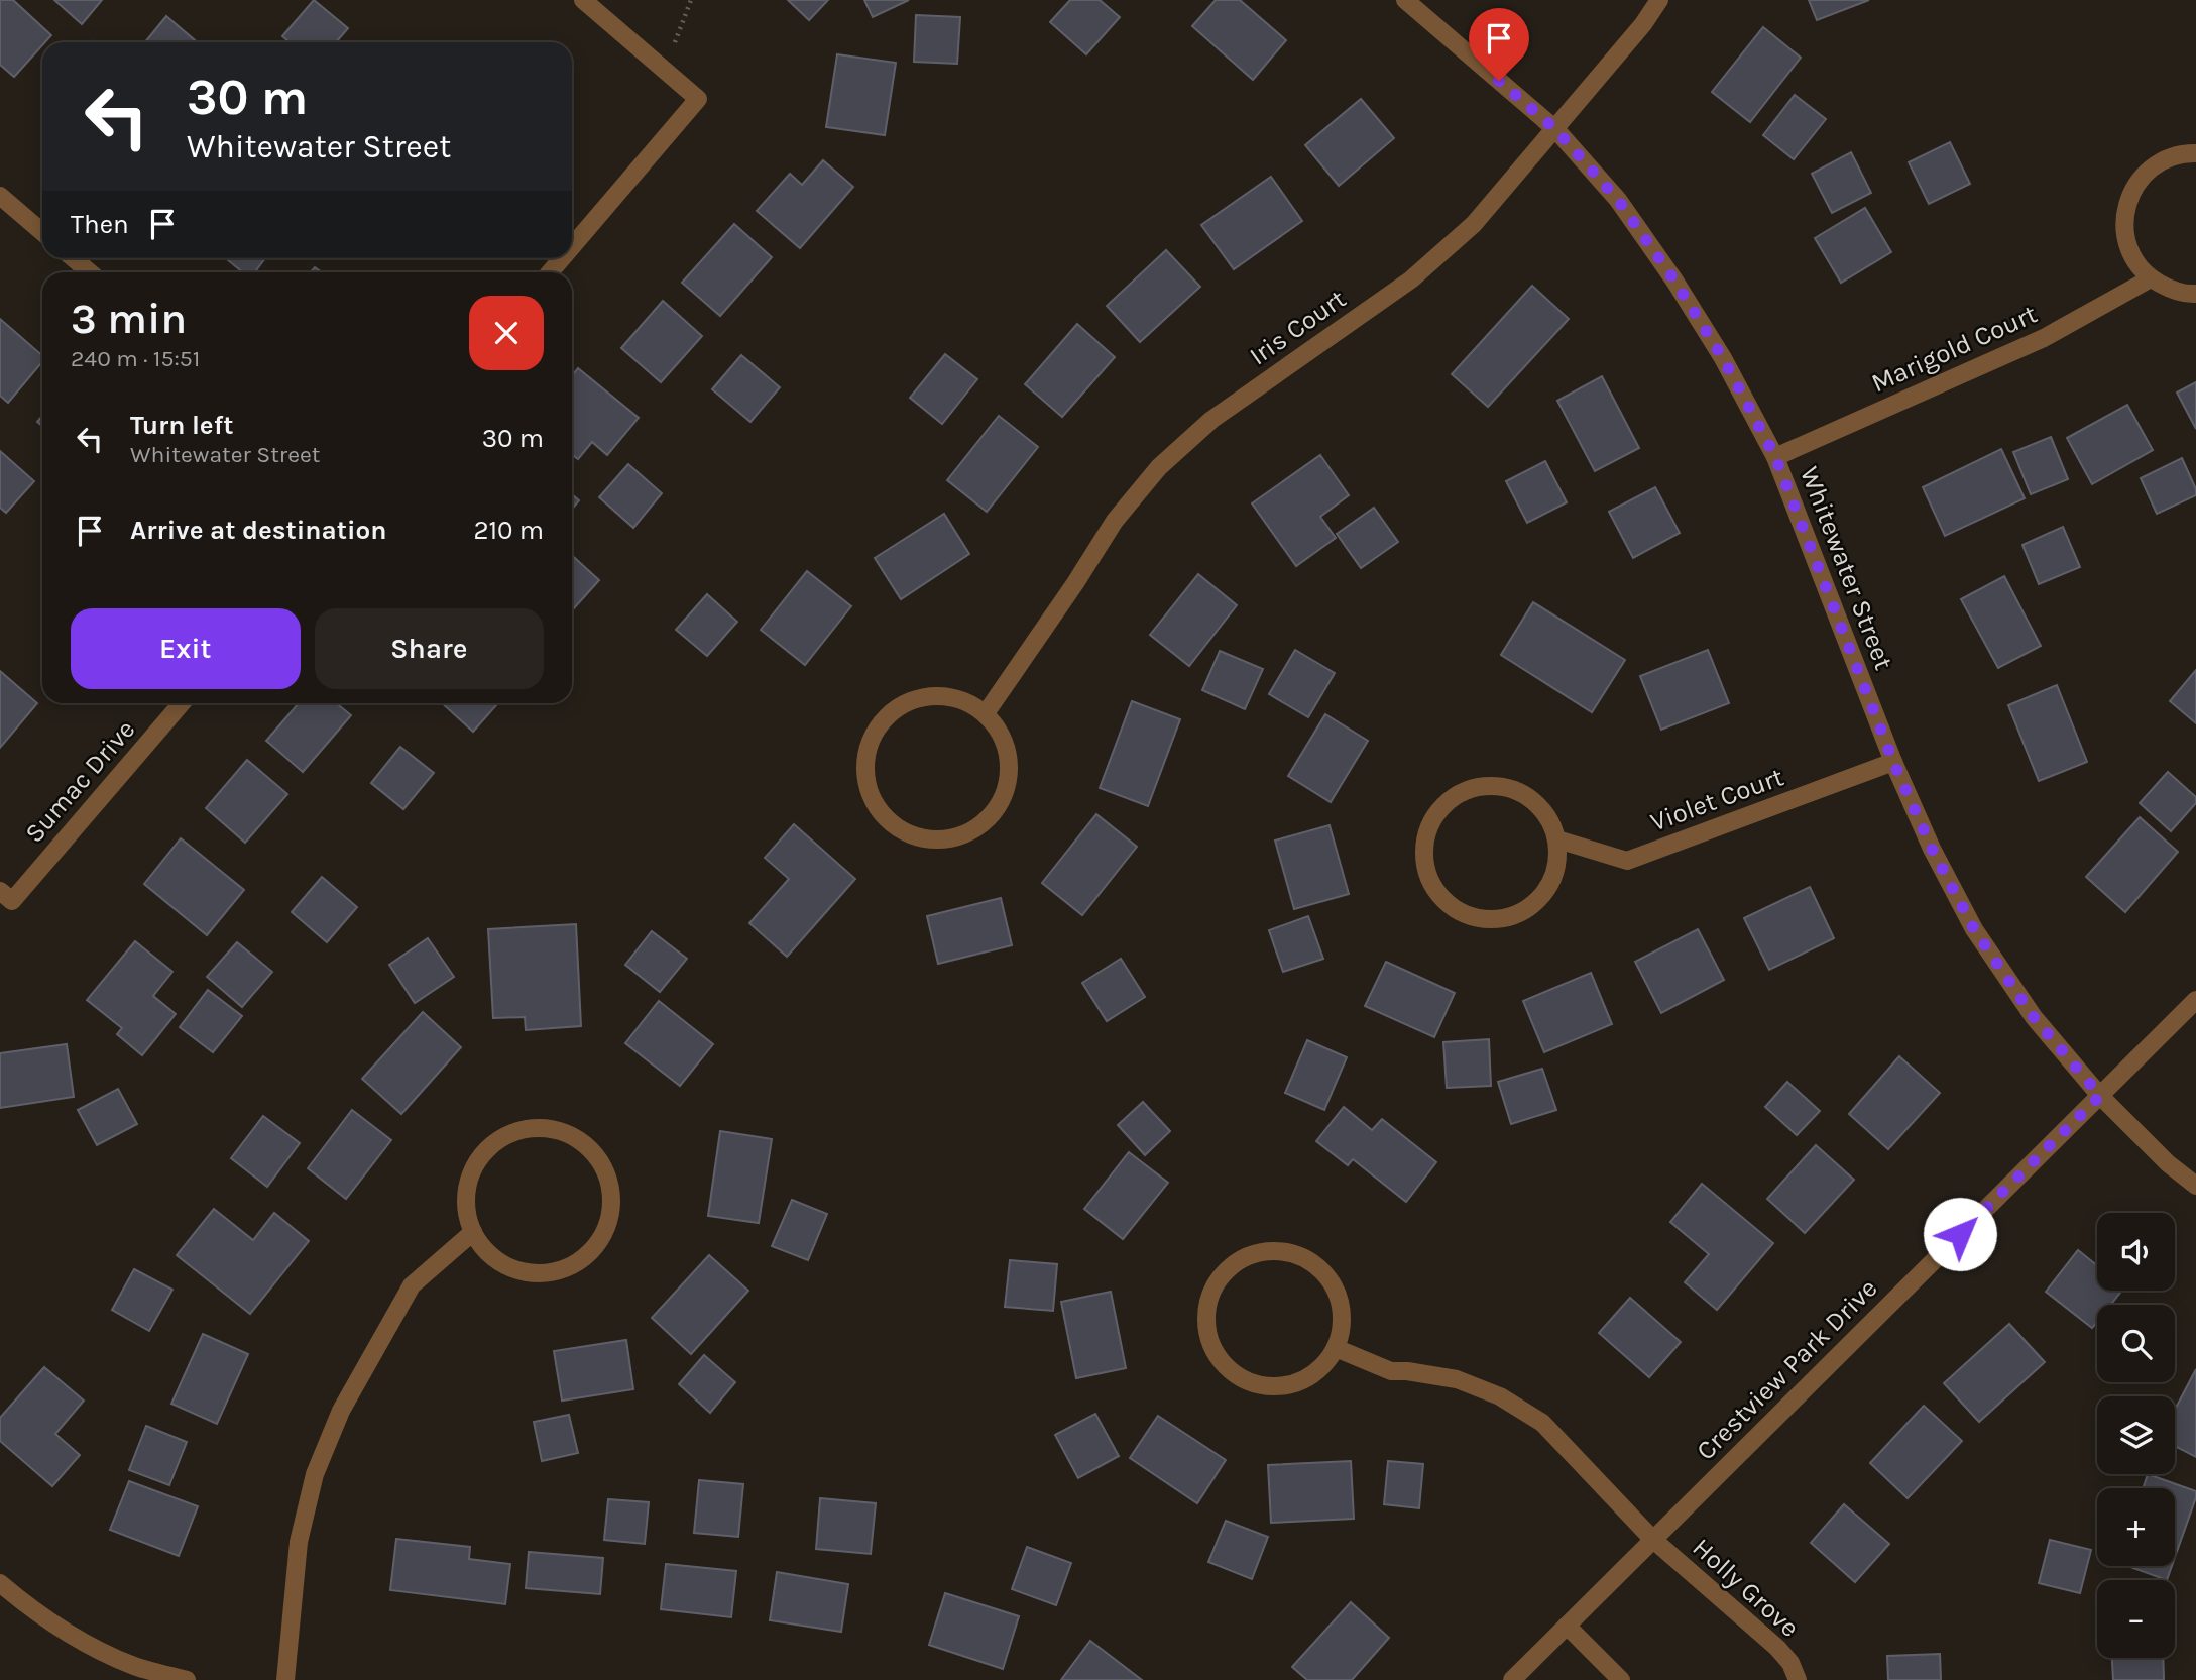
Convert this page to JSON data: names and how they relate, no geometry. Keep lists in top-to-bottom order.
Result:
{
  "streets": {
    "street": [
      "Iris Court",
      "Marigold Court",
      "Whitewater Street",
      "Sumac Drive",
      "Violet Court",
      "Crestview Park Drive",
      "Holly Grove"
    ]
  },
  "crossings": [
    ["Iris Court", "Whitewater Street"],
    ["Marigold Court", "Whitewater Street"],
    ["Whitewater Street", "Violet Court"],
    ["Whitewater Street", "Crestview Park Drive"],
    ["Crestview Park Drive", "Holly Grove"]
  ],
  "page": {
    "turn": ["30 m", "Whitewater Street"],
    "then": "Then",
    "heading": ["3 min", "240 m · 15:51"],
    "list": [
      {
        "name": "Turn left",
        "note": "Whitewater Street",
        "value": "30 m"
      },
      {
        "name": "Arrive at destination",
        "value": "210 m"
      }
    ],
    "buttons": ["Exit", "Share"],
    "map_buttons": ["+", "−"]
  }
}
